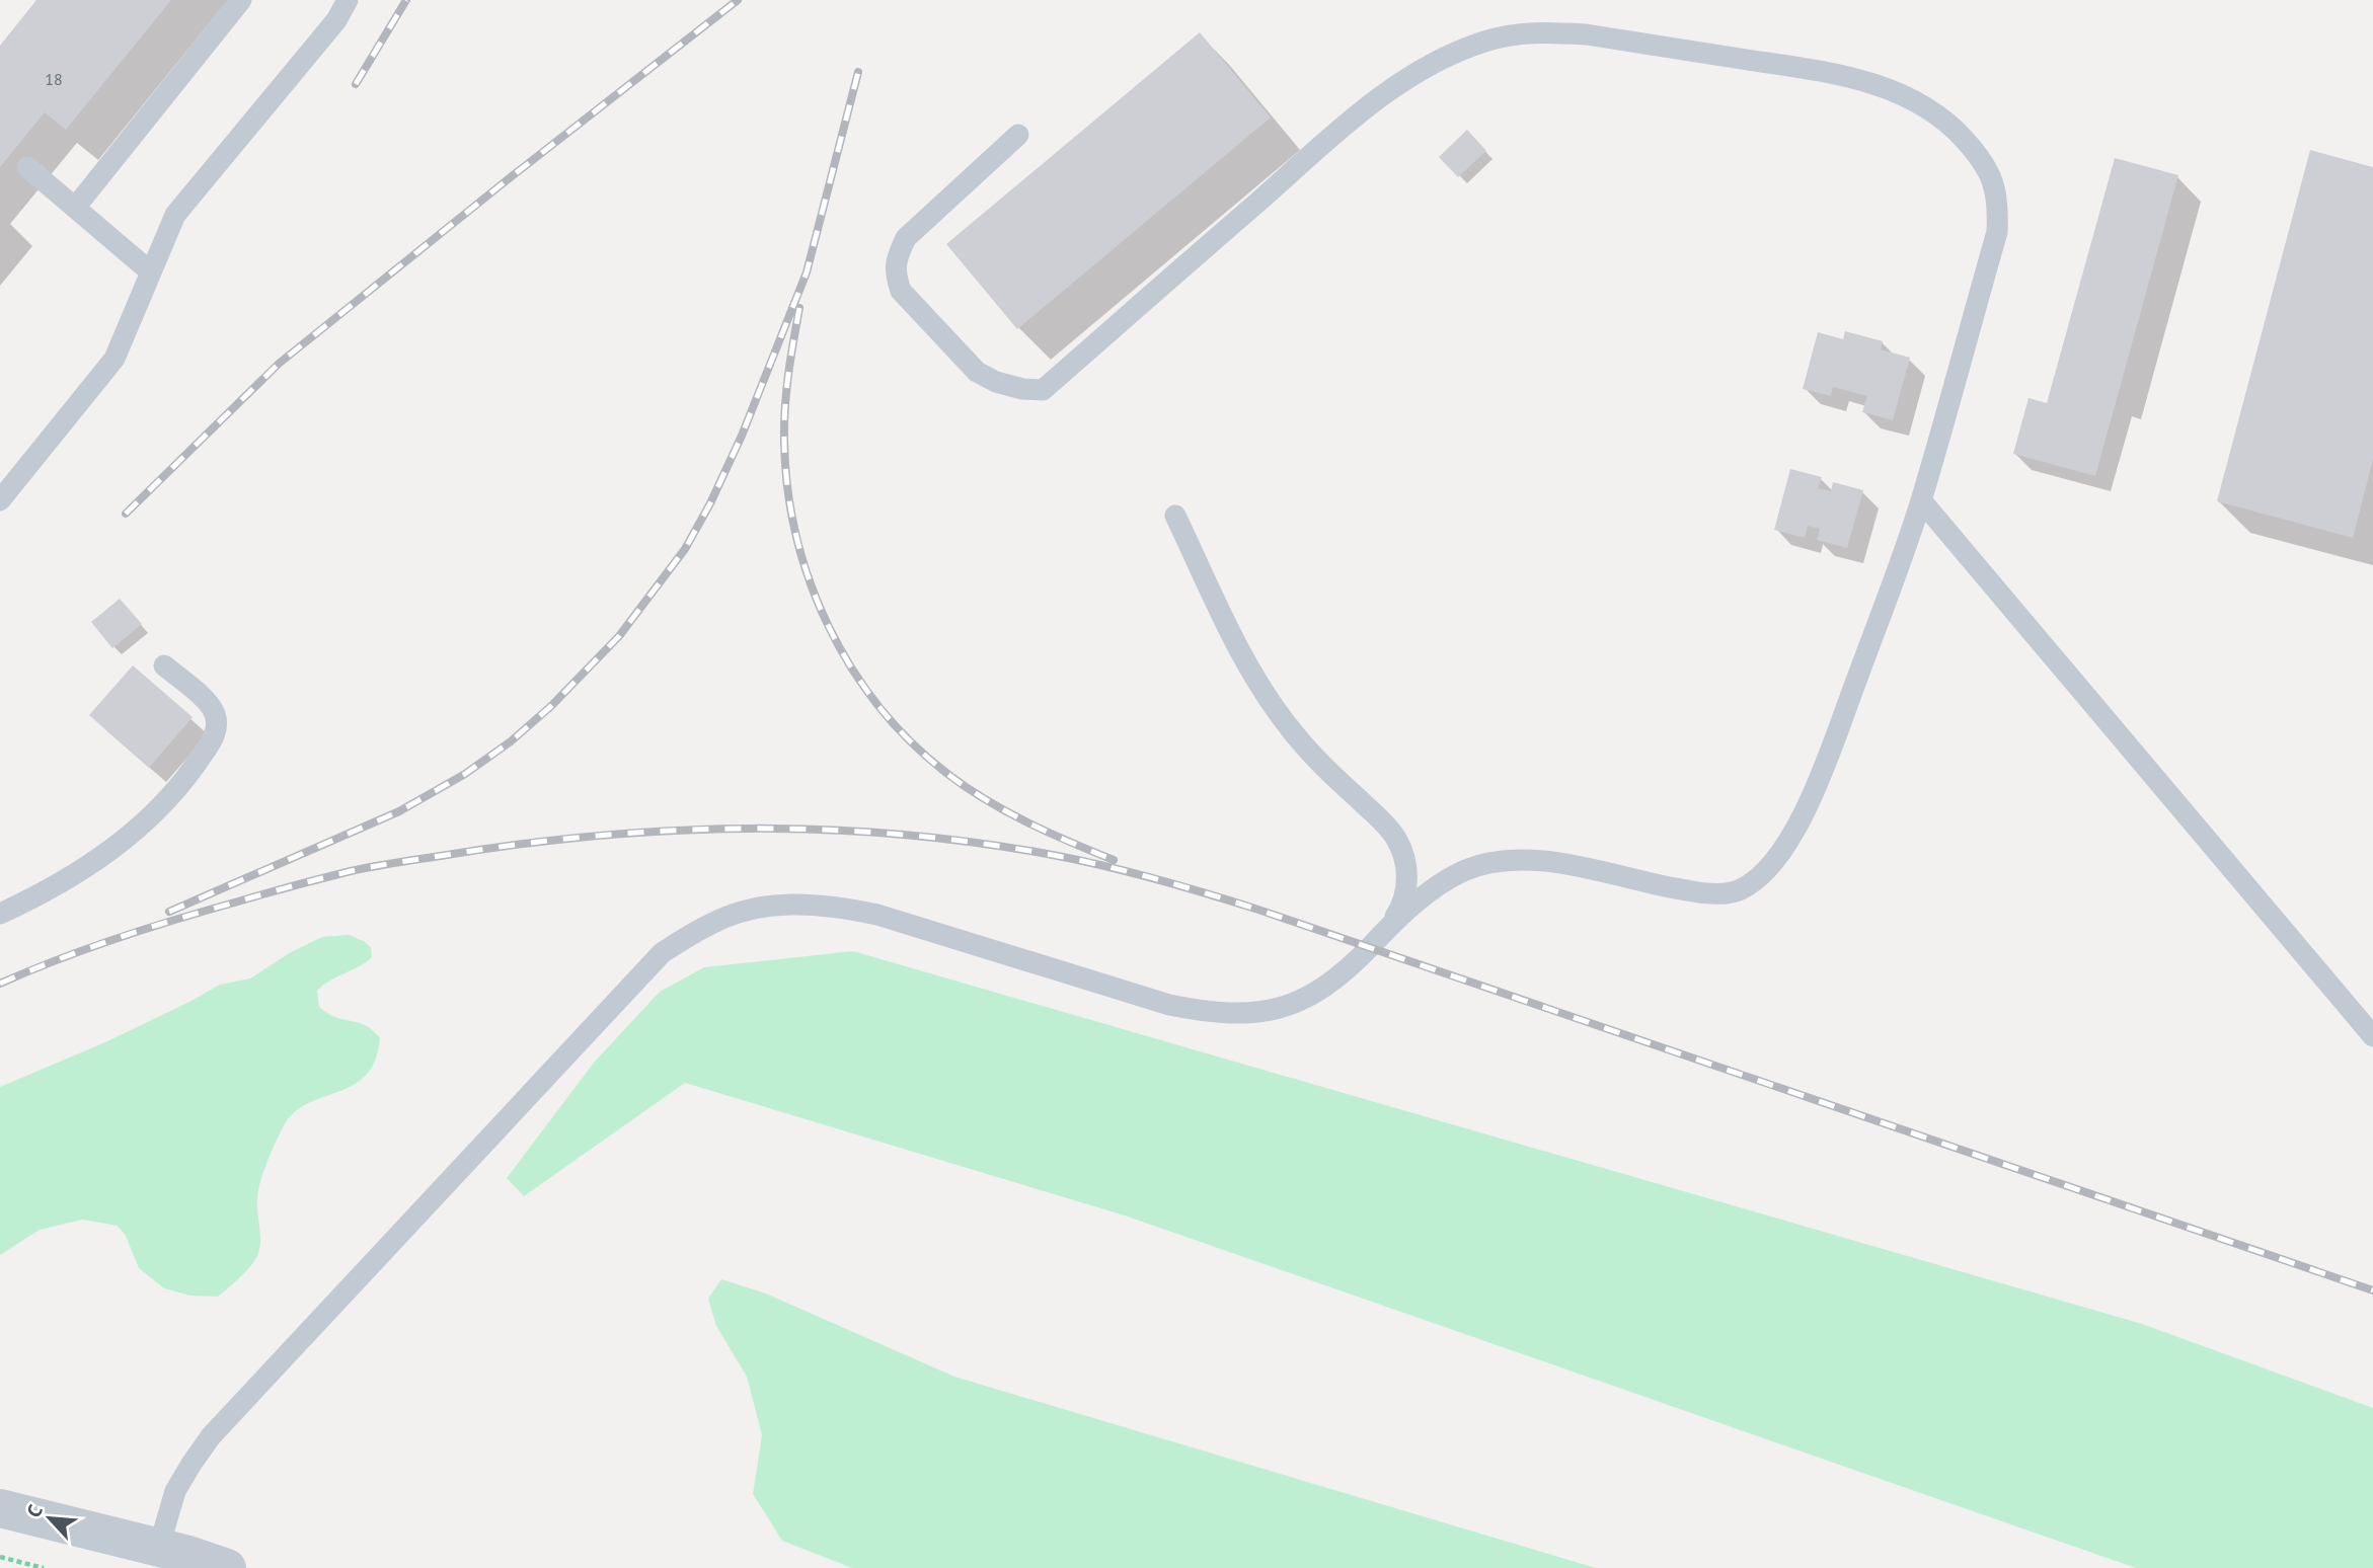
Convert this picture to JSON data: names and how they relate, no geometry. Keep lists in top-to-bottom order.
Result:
{
  "house_numbers": ["18"],
  "north": "top left"
}
